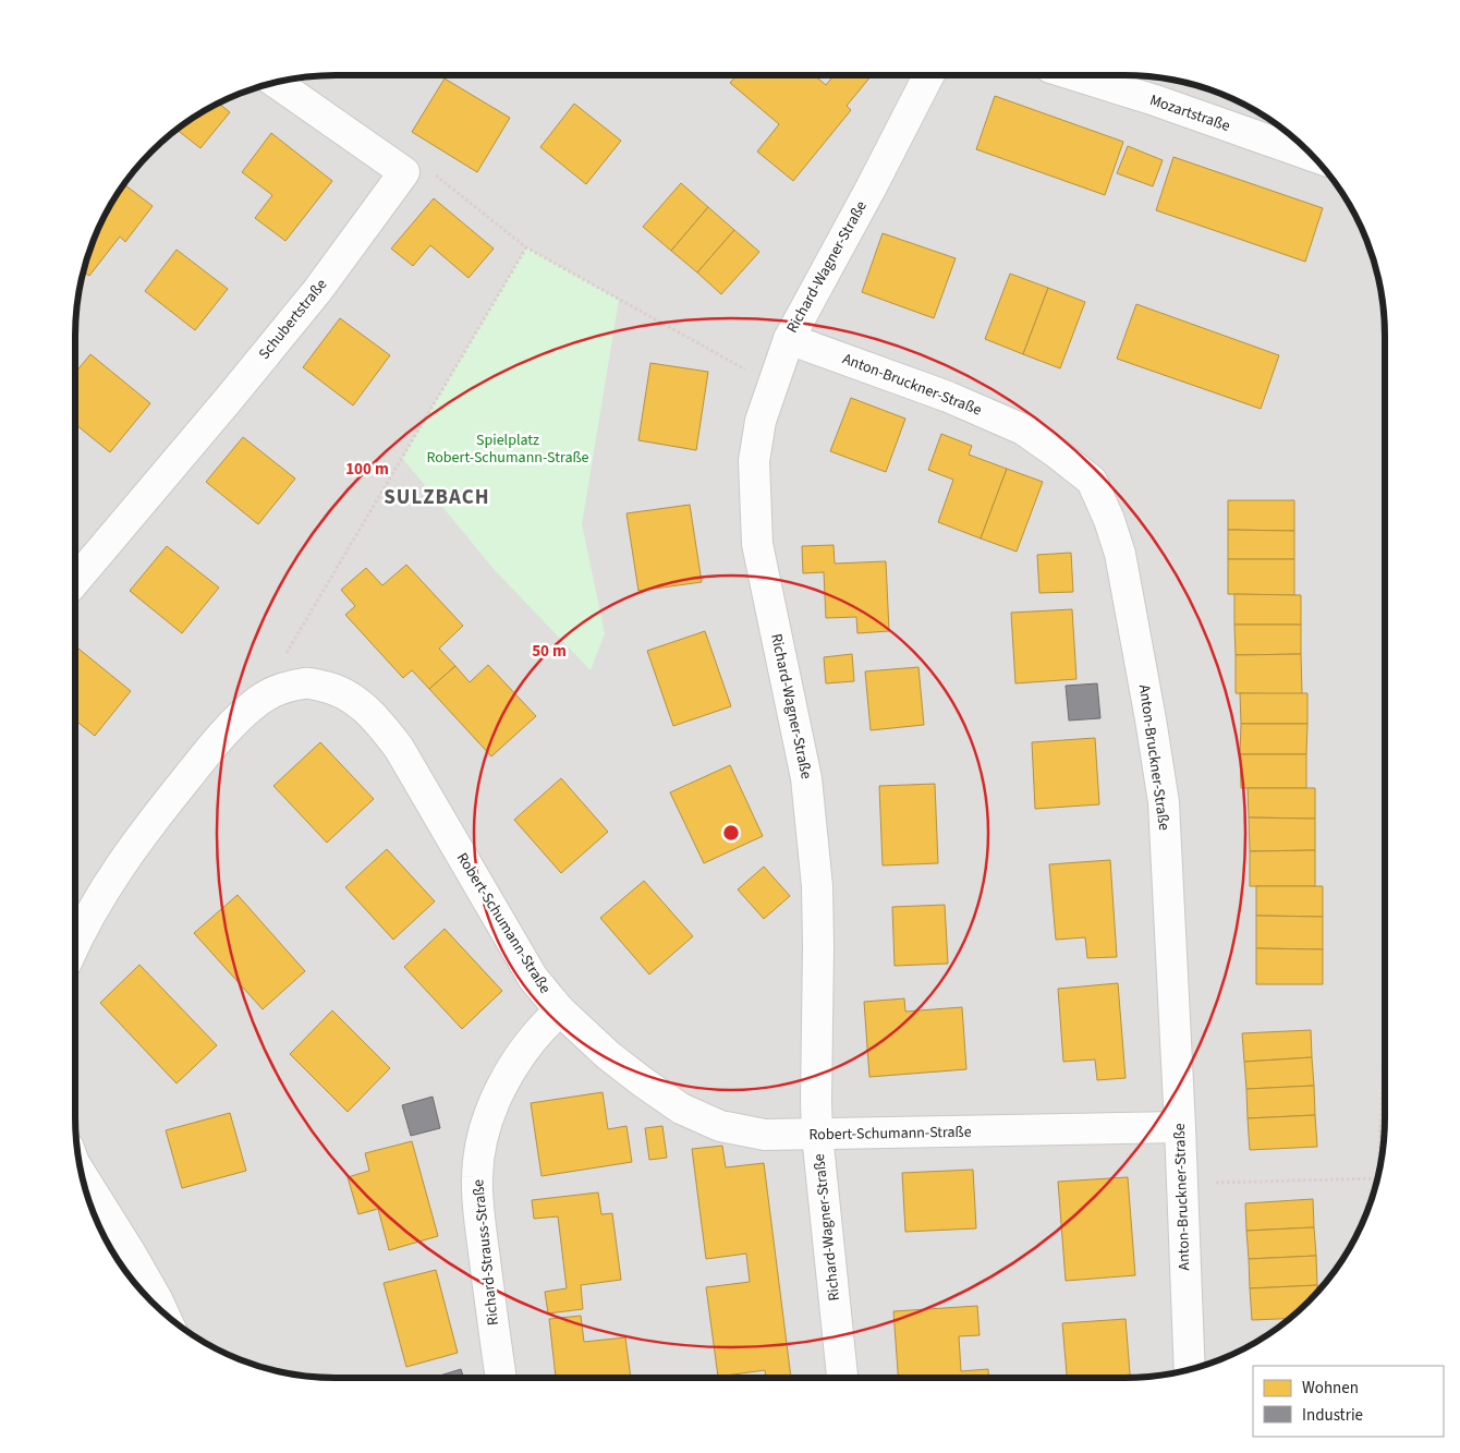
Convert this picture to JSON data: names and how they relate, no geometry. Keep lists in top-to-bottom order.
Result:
{
  "streets": {
    "street": [
      "Mozartstraße",
      "Richard-Wagner-Straße",
      "Schubertstraße",
      "Anton-Bruckner-Straße",
      "Robert-Schumann-Straße",
      "Richard-Strauss-Straße"
    ]
  },
  "crossings": [
    ["Richard-Wagner-Straße", "Anton-Bruckner-Straße"],
    ["Richard-Wagner-Straße", "Robert-Schumann-Straße"],
    ["Anton-Bruckner-Straße", "Robert-Schumann-Straße"],
    ["Robert-Schumann-Straße", "Richard-Strauss-Straße"]
  ],
  "districts": ["SULZBACH"],
  "parks": ["Spielplatz Robert-Schumann-Straße"],
  "legend": ["Wohnen", "Industrie"],
  "rings": ["100 m", "50 m"]
}
